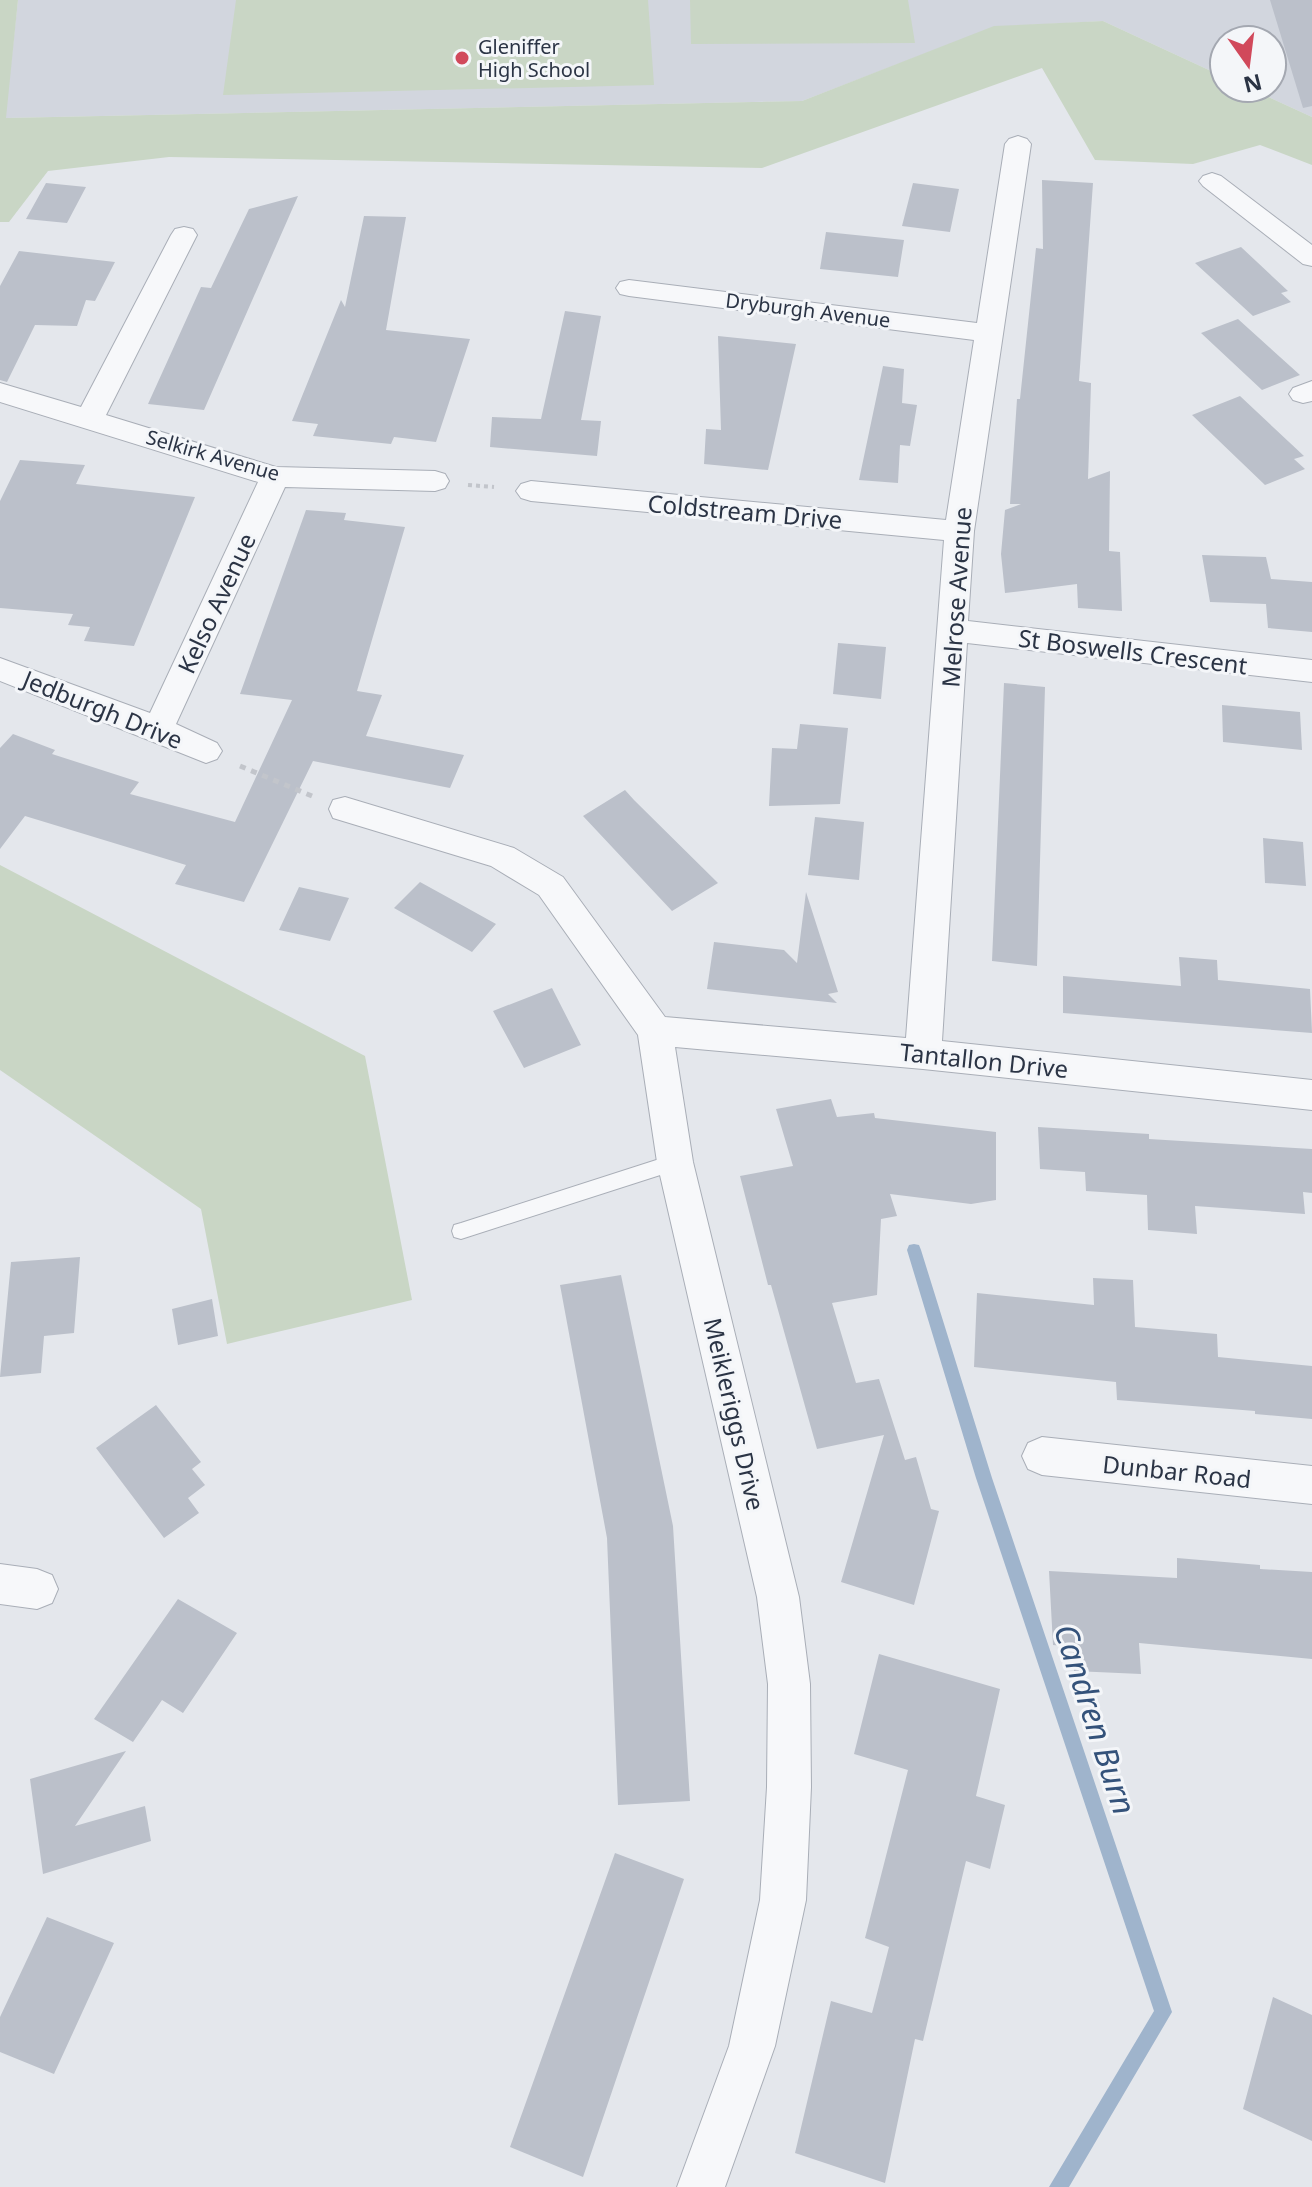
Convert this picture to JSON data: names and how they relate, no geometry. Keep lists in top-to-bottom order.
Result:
{
  "streets": {
    "street": [
      "Dryburgh Avenue",
      "Selkirk Avenue",
      "Coldstream Drive",
      "Melrose Avenue",
      "Kelso Avenue",
      "St Boswells Crescent",
      "Jedburgh Drive",
      "Tantallon Drive",
      "Meikleriggs Drive",
      "Dunbar Road"
    ]
  },
  "crossings": [
    ["Dryburgh Avenue", "Melrose Avenue"],
    ["Selkirk Avenue", "Kelso Avenue"],
    ["Coldstream Drive", "Melrose Avenue"],
    ["Melrose Avenue", "St Boswells Crescent"],
    ["Melrose Avenue", "Tantallon Drive"],
    ["Kelso Avenue", "Jedburgh Drive"],
    ["Tantallon Drive", "Meikleriggs Drive"]
  ],
  "water": ["Candren Burn"],
  "places": ["Gleniffer High School"],
  "north": "bottom"
}
